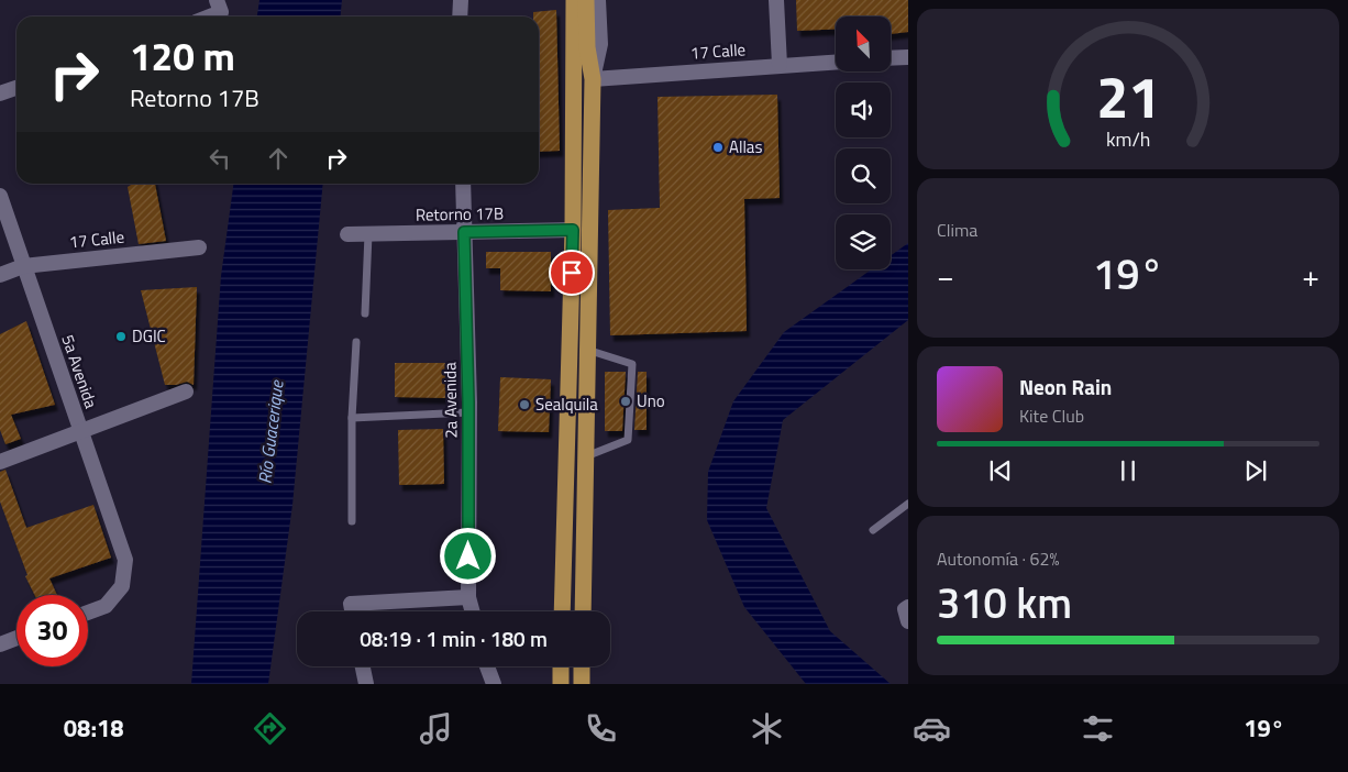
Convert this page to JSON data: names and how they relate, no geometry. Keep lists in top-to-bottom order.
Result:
{
  "streets": {
    "street": [
      "17 Calle",
      "Retorno 17B",
      "5a Avenida",
      "2a Avenida"
    ]
  },
  "crossings": [
    ["17 Calle", "5a Avenida"],
    ["Retorno 17B", "2a Avenida"]
  ],
  "water": ["Río Guacerique"],
  "places": [
    "Allas",
    "DGIC",
    "Uno",
    "Sealquila"
  ],
  "north": "top left",
  "page": {
    "turn": ["120 m", "Retorno 17B"],
    "tile": [
      "Clima",
      ["Autonomía · 62%", "310 km"]
    ],
    "heat": ["−", "19°", "+"],
    "song": ["Neon Rain", "Kite Club"],
    "limit": "30",
    "trip": "08:19 · 1 min · 180 m",
    "tabs": ["08:18", "19°"],
    "gauge": ["21", "km/h"]
  }
}
